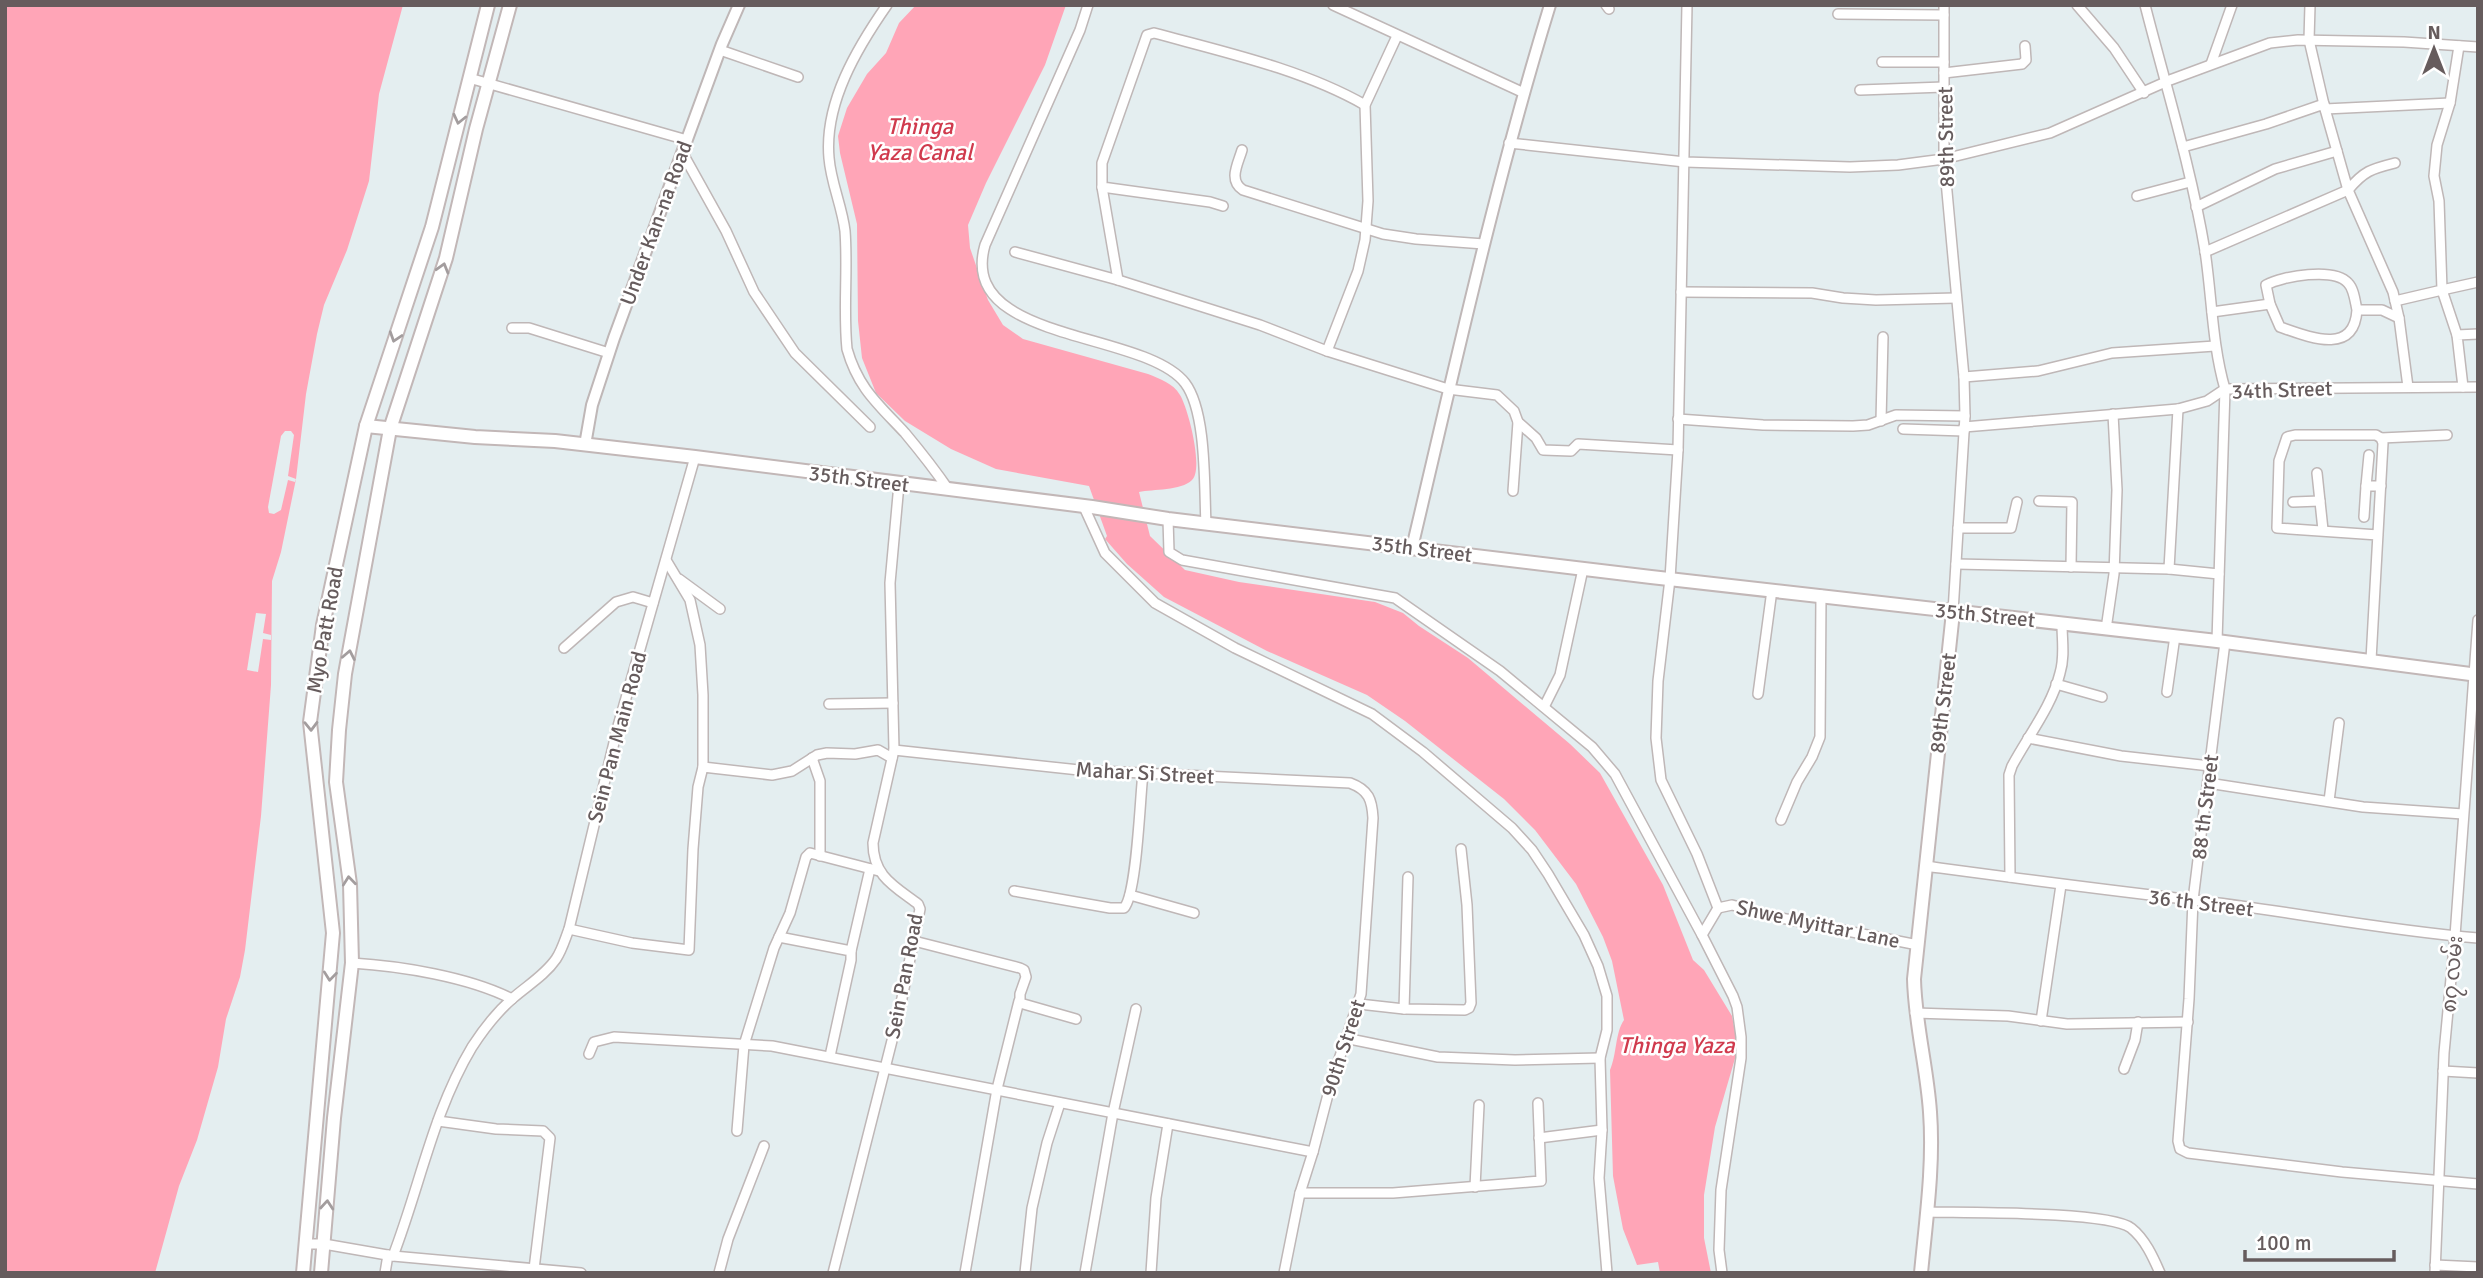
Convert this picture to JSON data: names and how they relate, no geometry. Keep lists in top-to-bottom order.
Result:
{
  "streets": {
    "main road": ["89th Street", "35th Street", "Myo Patt Road"],
    "street": [
      "Under Kan-na Road",
      "34th Street",
      "Sein Pan Main Road",
      "Mahar Si Street",
      "88 th Street",
      "36 th Street",
      "Shwe Myittar Lane",
      "၈၇ လမ်း",
      "Sein Pan Road",
      "90th Street"
    ]
  },
  "crossings": [
    ["89th Street", "34th Street"],
    ["89th Street", "35th Street"],
    ["89th Street", "36 th Street"],
    ["89th Street", "Shwe Myittar Lane"],
    ["Under Kan-na Road", "35th Street"],
    ["34th Street", "88 th Street"],
    ["35th Street", "Myo Patt Road"],
    ["35th Street", "Sein Pan Main Road"],
    ["35th Street", "88 th Street"],
    ["35th Street", "၈၇ လမ်း"],
    ["Mahar Si Street", "90th Street"],
    ["88 th Street", "36 th Street"],
    ["88 th Street", "၈၇ လမ်း"],
    ["36 th Street", "၈၇ လမ်း"]
  ],
  "water": ["Thinga Yaza Canal", "Thinga Yaza"],
  "scale_bar": "100 m",
  "north": "top"
}
